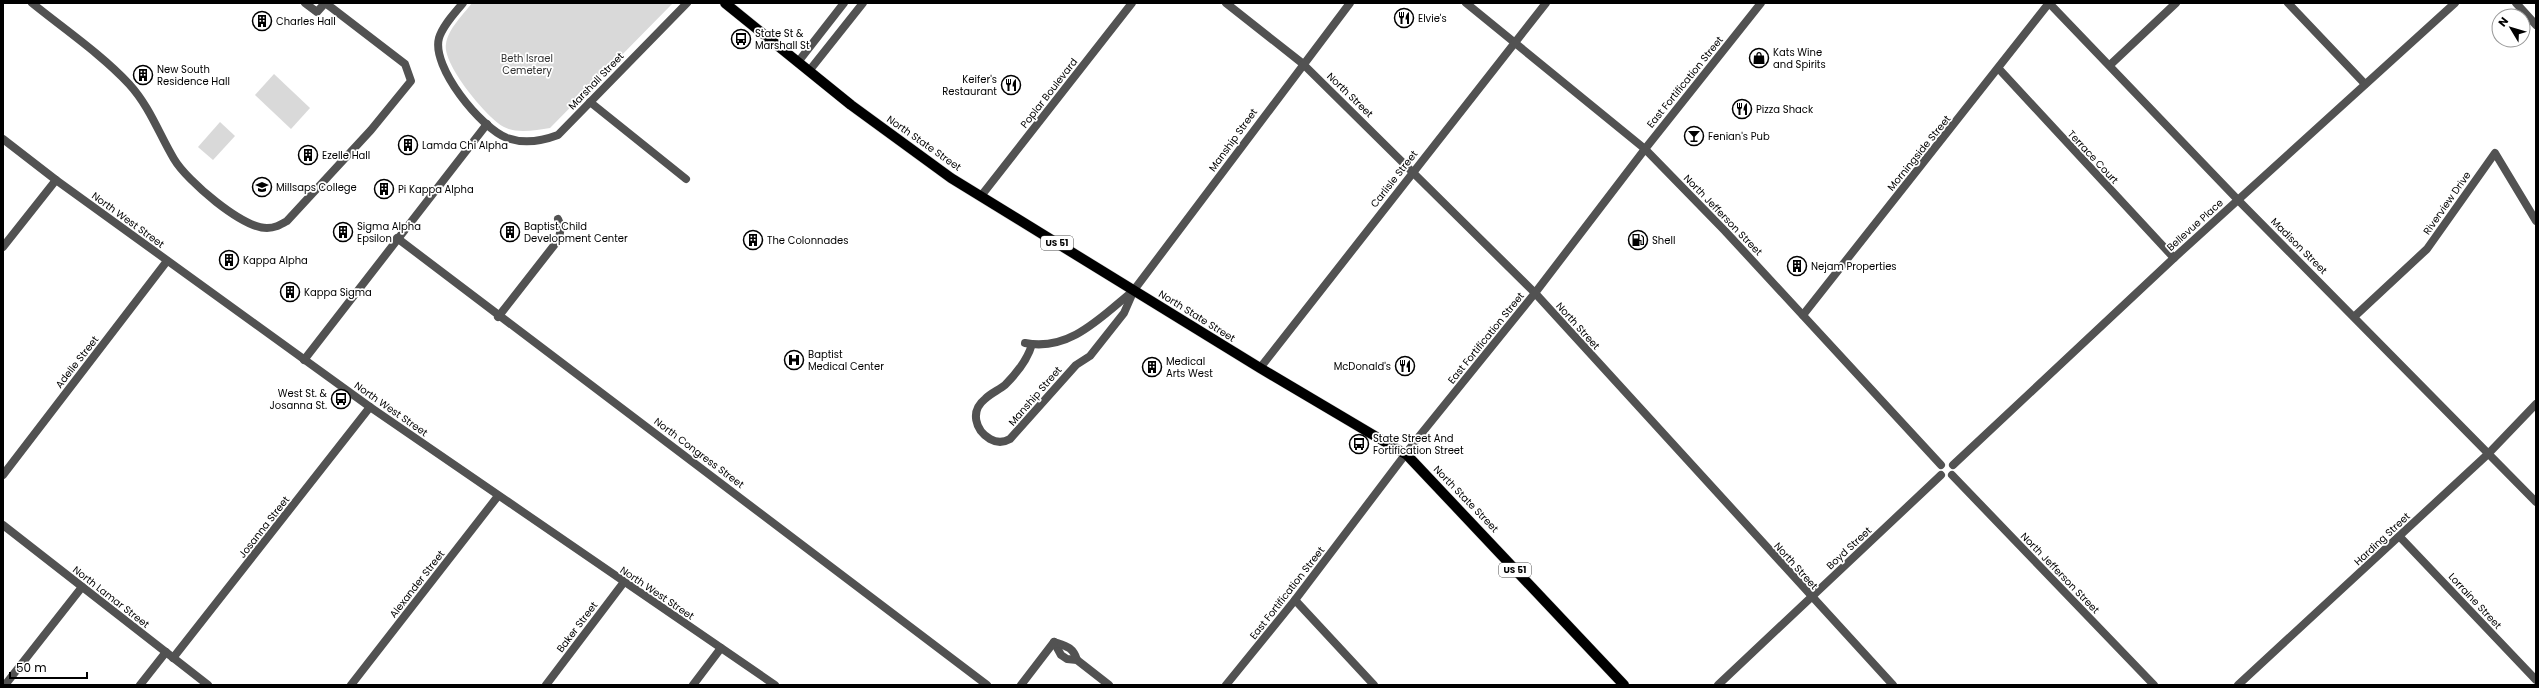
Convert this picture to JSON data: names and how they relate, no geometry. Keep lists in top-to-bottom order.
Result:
{
  "streets": {
    "main road": ["North State Street", "US 51"],
    "street": [
      "Marshall Street",
      "East Fortification Street",
      "Poplar Boulevard",
      "North Street",
      "Manship Street",
      "Morningside Street",
      "Terrace Court",
      "Carlisle Street",
      "Riverview Drive",
      "North Jefferson Street",
      "North West Street",
      "Bellevue Place",
      "Madison Street",
      "Adelle Street",
      "North Congress Street",
      "Josanna Street",
      "Harding Street",
      "Boyd Street",
      "Alexander Street",
      "North Lamar Street",
      "Lorraine Street",
      "Baker Street"
    ]
  },
  "crossings": [
    ["East Fortification Street", "North Street"],
    ["East Fortification Street", "North State Street"],
    ["East Fortification Street", "North Jefferson Street"],
    ["Poplar Boulevard", "North State Street"],
    ["North Street", "Manship Street"],
    ["North Street", "Carlisle Street"],
    ["North Street", "Boyd Street"],
    ["Manship Street", "North State Street"],
    ["North State Street", "Carlisle Street"],
    ["Morningside Street", "Terrace Court"],
    ["Morningside Street", "North Jefferson Street"],
    ["Morningside Street", "Madison Street"],
    ["Terrace Court", "Bellevue Place"],
    ["Carlisle Street", "North Jefferson Street"],
    ["Riverview Drive", "Madison Street"],
    ["North Jefferson Street", "Bellevue Place"],
    ["North Jefferson Street", "Boyd Street"],
    ["North West Street", "Adelle Street"],
    ["North West Street", "Josanna Street"],
    ["North West Street", "Alexander Street"],
    ["North West Street", "Baker Street"],
    ["Bellevue Place", "Madison Street"],
    ["Bellevue Place", "Boyd Street"],
    ["Madison Street", "Harding Street"],
    ["Josanna Street", "North Lamar Street"],
    ["Harding Street", "Lorraine Street"]
  ],
  "parks": ["Beth Israel Cemetery"],
  "places": {
    "restaurant": [
      "Elvie's",
      "Keifer's Restaurant",
      "Pizza Shack",
      "McDonald's"
    ],
    "building": [
      "Charles Hall",
      "New South Residence Hall",
      "Lamda Chi Alpha",
      "Ezelle Hall",
      "Pi Kappa Alpha",
      "Sigma Alpha Epsilon",
      "Baptist Child Development Center",
      "The Colonnades",
      "Kappa Alpha",
      "Nejam Properties",
      "Kappa Sigma",
      "Medical Arts West"
    ],
    "bus stop": ["State St & Marshall St", "West St. & Josanna St.", "State Street And Fortification Street"],
    "shop": ["Kats Wine and Spirits"],
    "bar": ["Fenian's Pub"],
    "school or university": ["Millsaps College"],
    "fuel station": ["Shell"],
    "hospital": ["Baptist Medical Center"]
  },
  "scale_bar": "50 m",
  "north": "top left"
}
